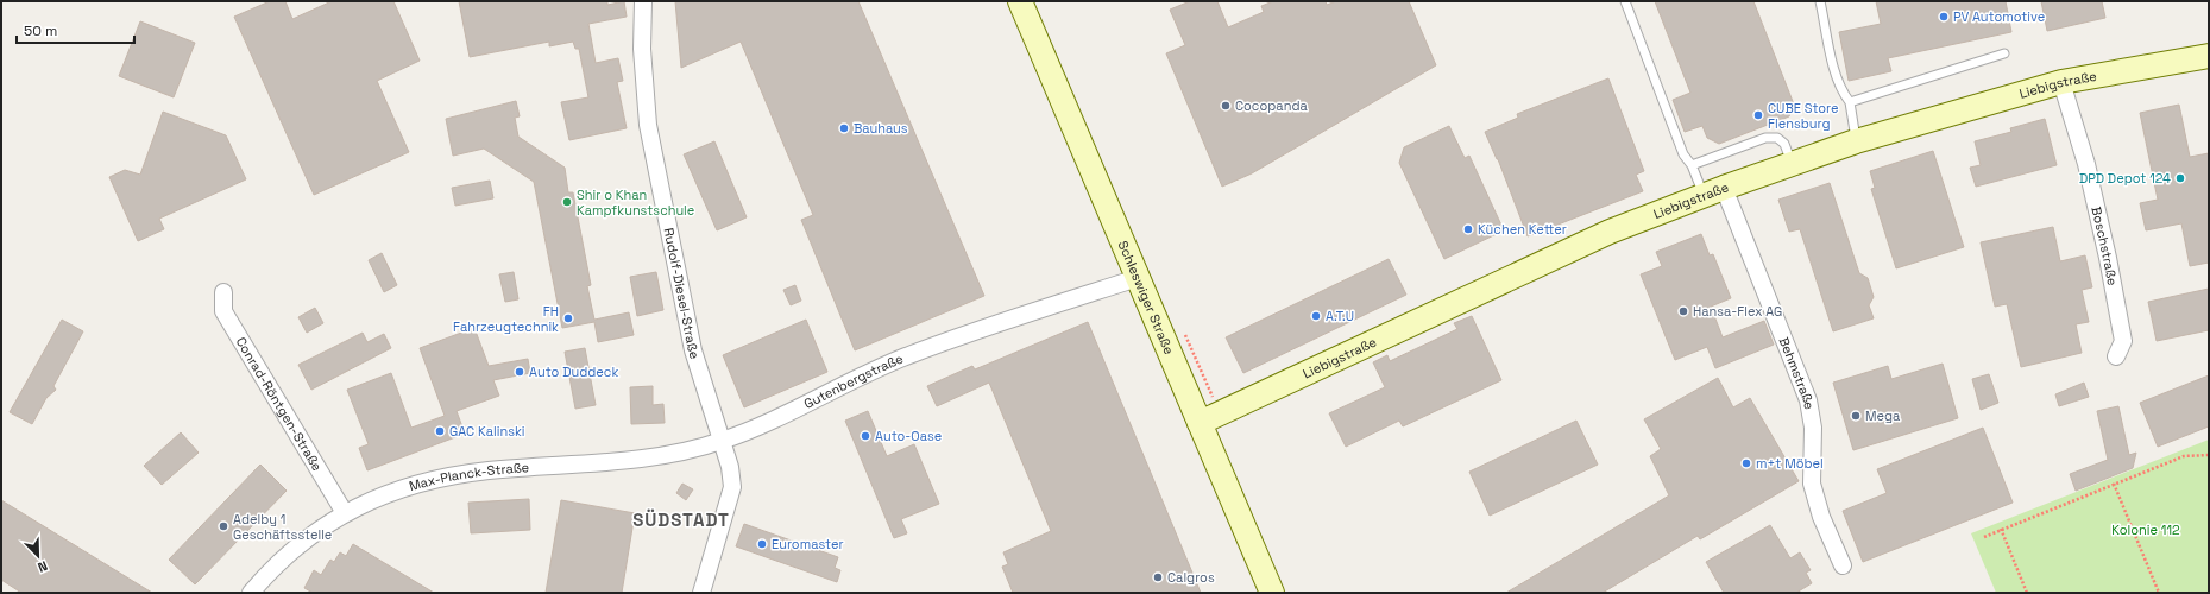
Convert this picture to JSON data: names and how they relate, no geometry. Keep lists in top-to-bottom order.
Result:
{
  "streets": {
    "street": [
      "Liebigstraße",
      "Boschstraße",
      "Rudolf-Diesel-Straße",
      "Schleswiger Straße",
      "Behmstraße",
      "Gutenbergstraße",
      "Conrad-Röntgen-Straße",
      "Max-Planck-Straße"
    ]
  },
  "crossings": [
    ["Liebigstraße", "Boschstraße"],
    ["Liebigstraße", "Schleswiger Straße"],
    ["Liebigstraße", "Behmstraße"],
    ["Rudolf-Diesel-Straße", "Gutenbergstraße"],
    ["Rudolf-Diesel-Straße", "Max-Planck-Straße"],
    ["Schleswiger Straße", "Gutenbergstraße"],
    ["Gutenbergstraße", "Max-Planck-Straße"],
    ["Conrad-Röntgen-Straße", "Max-Planck-Straße"]
  ],
  "districts": ["SÜDSTADT"],
  "parks": ["Kolonie 112"],
  "places": [
    "PV Automotive",
    "Cocopanda",
    "CUBE Store Flensburg",
    "Bauhaus",
    "DPD Depot 124",
    "Shir o Khan Kampfkunstschule",
    "Küchen Ketter",
    "Hansa-Flex AG",
    "A.T.U",
    "FH Fahrzeugtechnik",
    "Auto Duddeck",
    "Mega",
    "GAC Kalinski",
    "Auto-Oase",
    "m+t Möbel",
    "Adelby 1 Geschäftsstelle",
    "Euromaster",
    "Calgros"
  ],
  "scale_bar": "50 m",
  "north": "bottom right"
}
